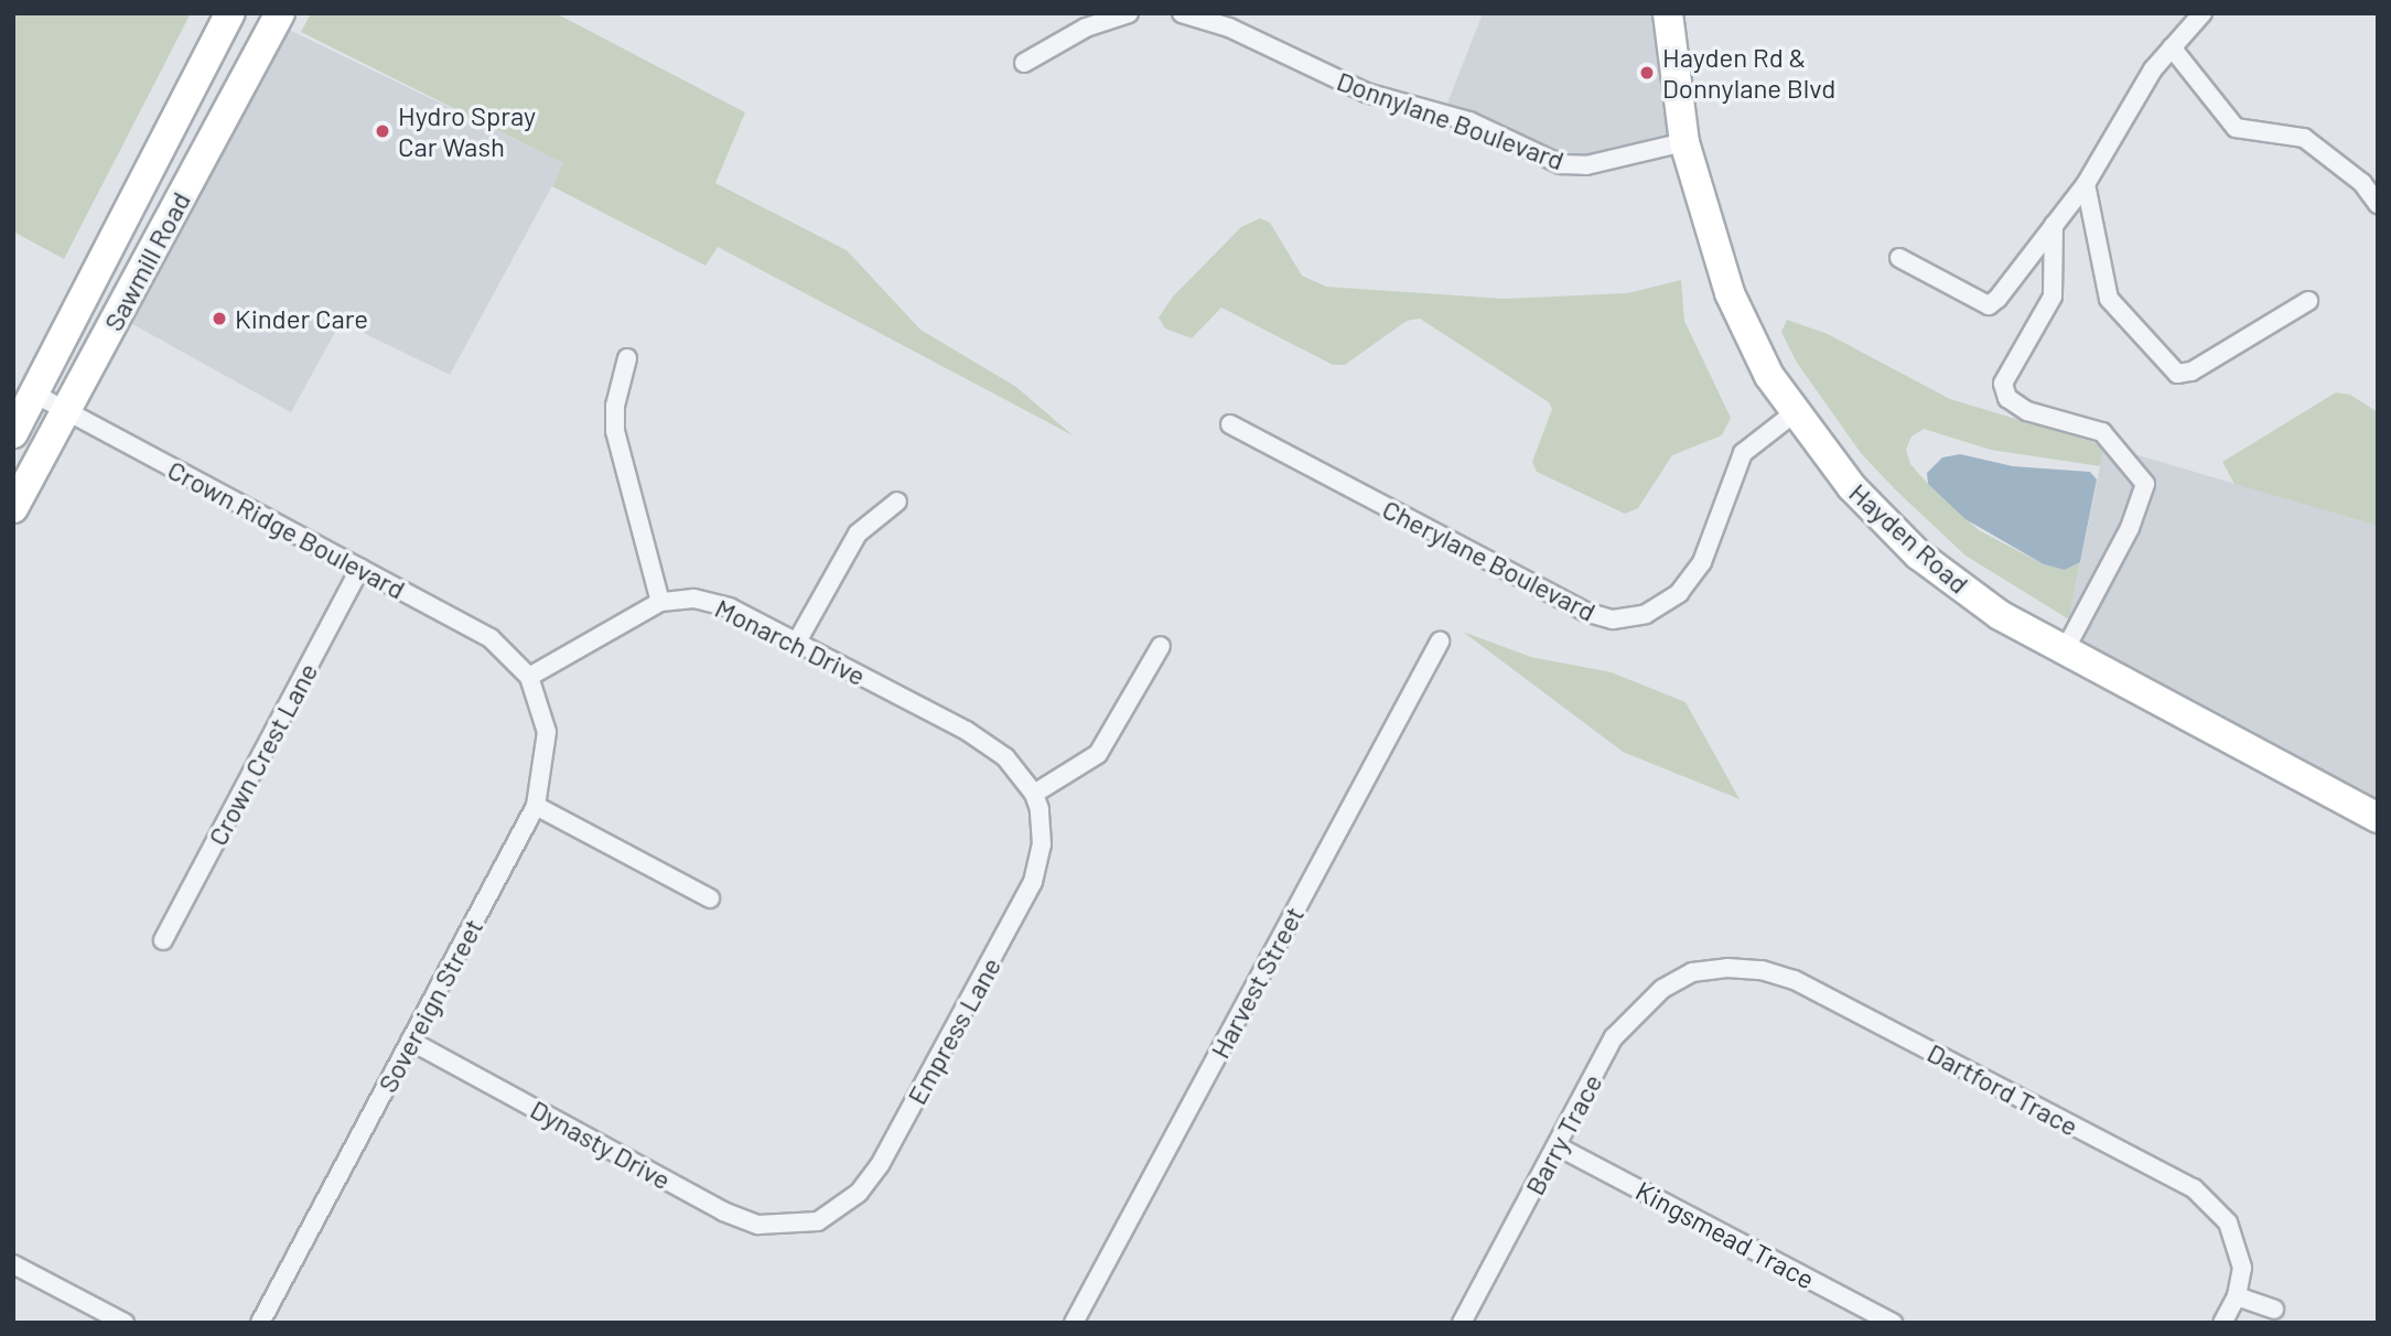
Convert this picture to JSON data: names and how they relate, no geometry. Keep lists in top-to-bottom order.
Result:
{
  "streets": {
    "main road": ["Sawmill Road", "Hayden Road"],
    "street": [
      "Donnylane Boulevard",
      "Crown Ridge Boulevard",
      "Cherylane Boulevard",
      "Monarch Drive",
      "Crown Crest Lane",
      "Harvest Street",
      "Sovereign Street",
      "Empress Lane",
      "Dartford Trace",
      "Barry Trace",
      "Dynasty Drive",
      "Kingsmead Trace"
    ]
  },
  "crossings": [
    ["Donnylane Boulevard", "Hayden Road"],
    ["Sawmill Road", "Crown Ridge Boulevard"],
    ["Crown Ridge Boulevard", "Monarch Drive"],
    ["Crown Ridge Boulevard", "Crown Crest Lane"],
    ["Crown Ridge Boulevard", "Sovereign Street"],
    ["Hayden Road", "Cherylane Boulevard"],
    ["Monarch Drive", "Sovereign Street"],
    ["Monarch Drive", "Empress Lane"],
    ["Sovereign Street", "Dynasty Drive"],
    ["Empress Lane", "Dynasty Drive"],
    ["Dartford Trace", "Barry Trace"],
    ["Barry Trace", "Kingsmead Trace"]
  ],
  "places": ["Hayden Rd & Donnylane Blvd", "Hydro Spray Car Wash", "Kinder Care"]
}
